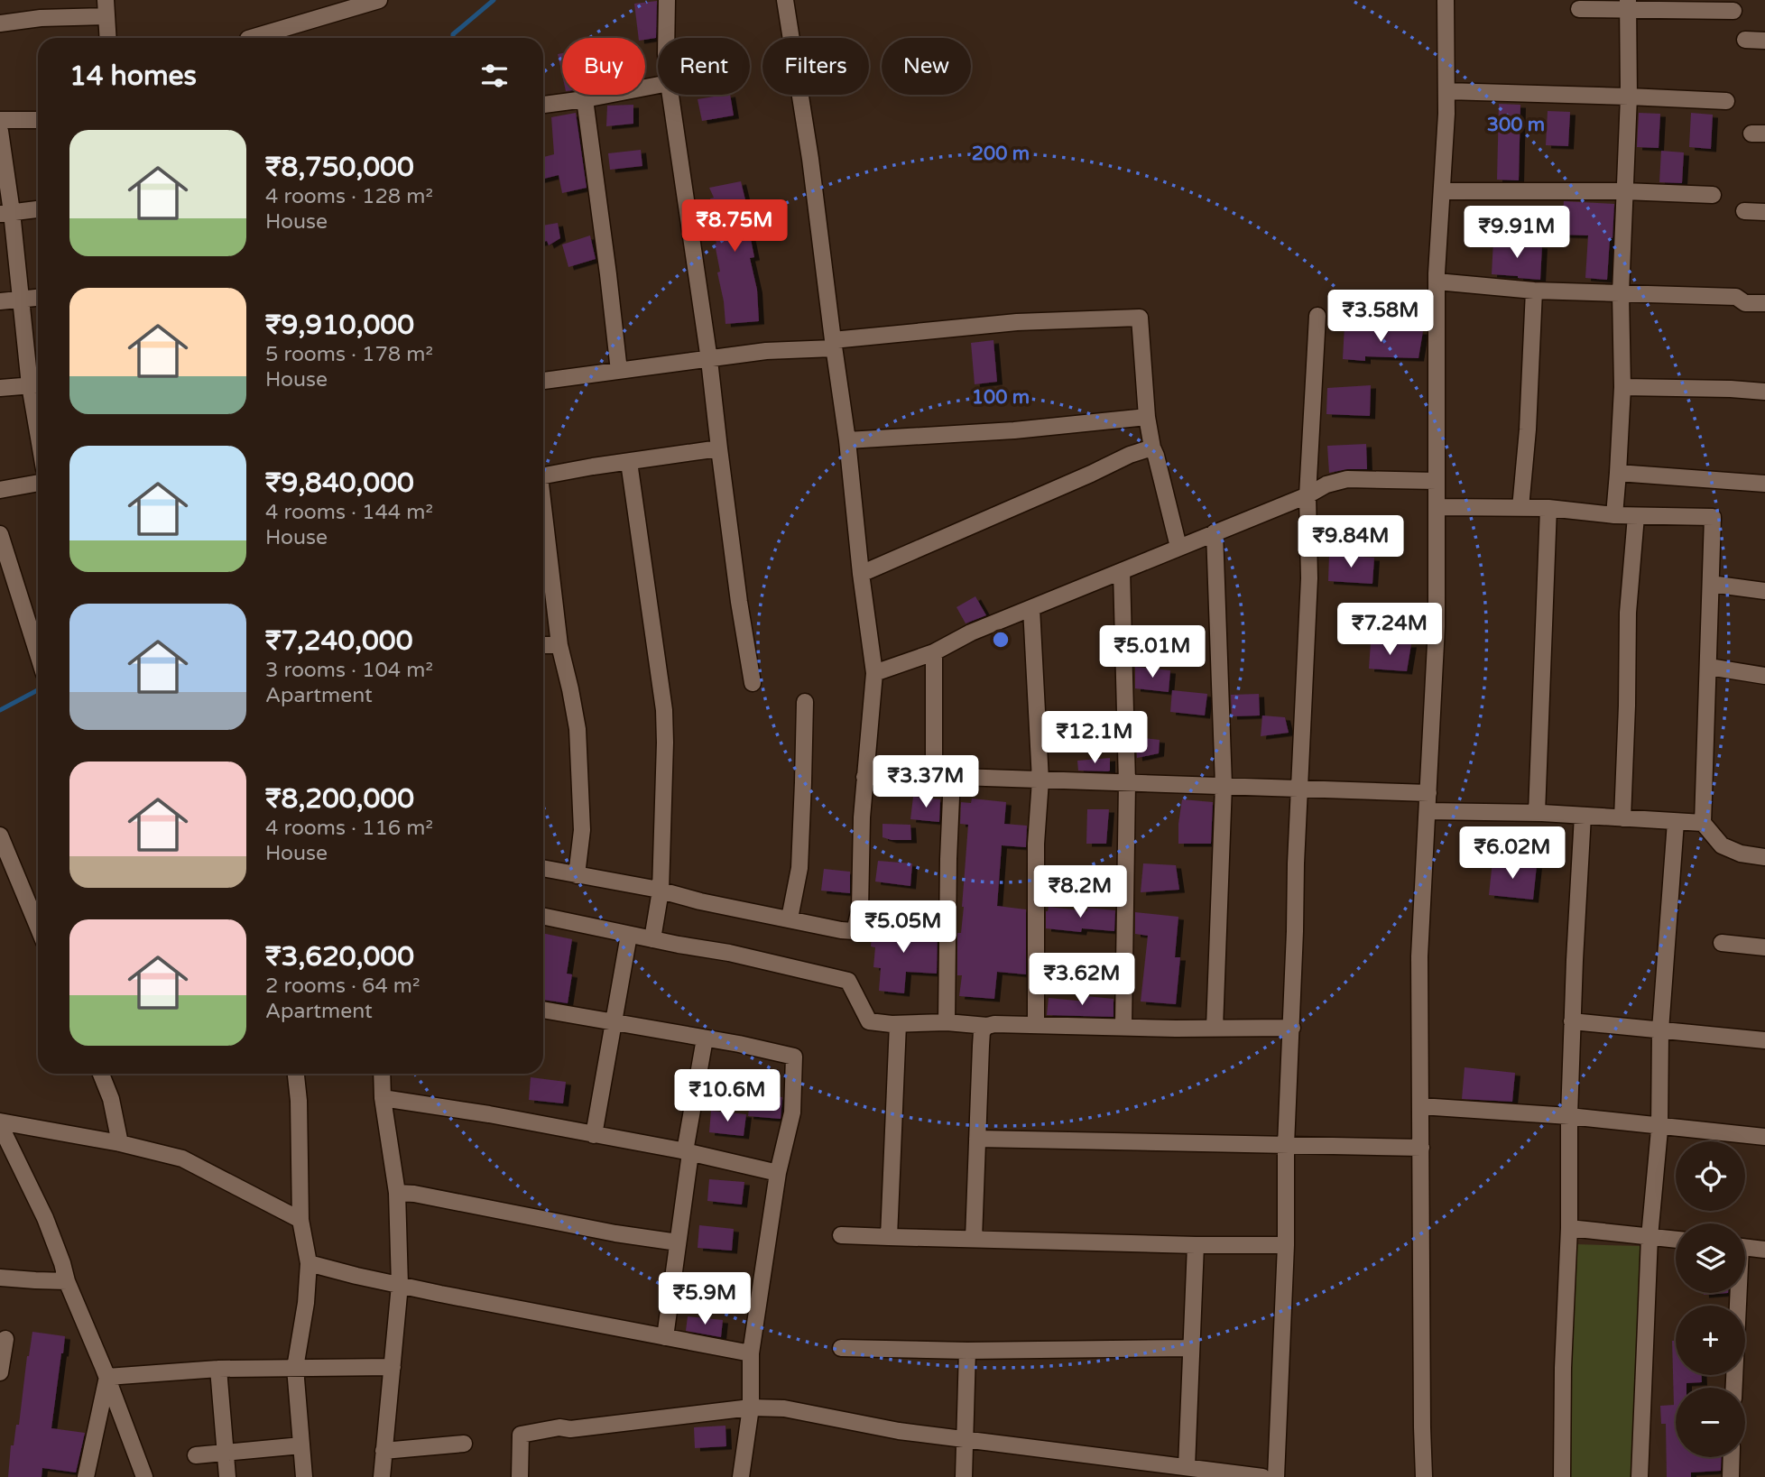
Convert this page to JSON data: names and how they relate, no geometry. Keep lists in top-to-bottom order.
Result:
{
  "page": {
    "chip": [
      "Buy",
      "Rent",
      "Filters",
      "New"
    ],
    "heading": "14 homes",
    "list": [
      {
        "name": "₹8,750,000",
        "note": "4 rooms · 128 m² · House"
      },
      {
        "name": "₹9,910,000",
        "note": "5 rooms · 178 m² · House"
      },
      {
        "name": "₹9,840,000",
        "note": "4 rooms · 144 m² · House"
      },
      {
        "name": "₹7,240,000",
        "note": "3 rooms · 104 m² · Apartment"
      },
      {
        "name": "₹8,200,000",
        "note": "4 rooms · 116 m² · House"
      },
      {
        "name": "₹3,620,000",
        "note": "2 rooms · 64 m² · Apartment"
      }
    ],
    "price": [
      "₹8.75M",
      "₹9.91M",
      "₹3.58M",
      "₹9.84M",
      "₹7.24M",
      "₹5.01M",
      "₹12.1M",
      "₹3.37M",
      "₹6.02M",
      "₹8.2M",
      "₹5.05M",
      "₹3.62M",
      "₹10.6M",
      "₹5.9M"
    ],
    "map_buttons": ["+", "−"]
  },
  "rings": ["300 m", "200 m", "100 m"]
}
